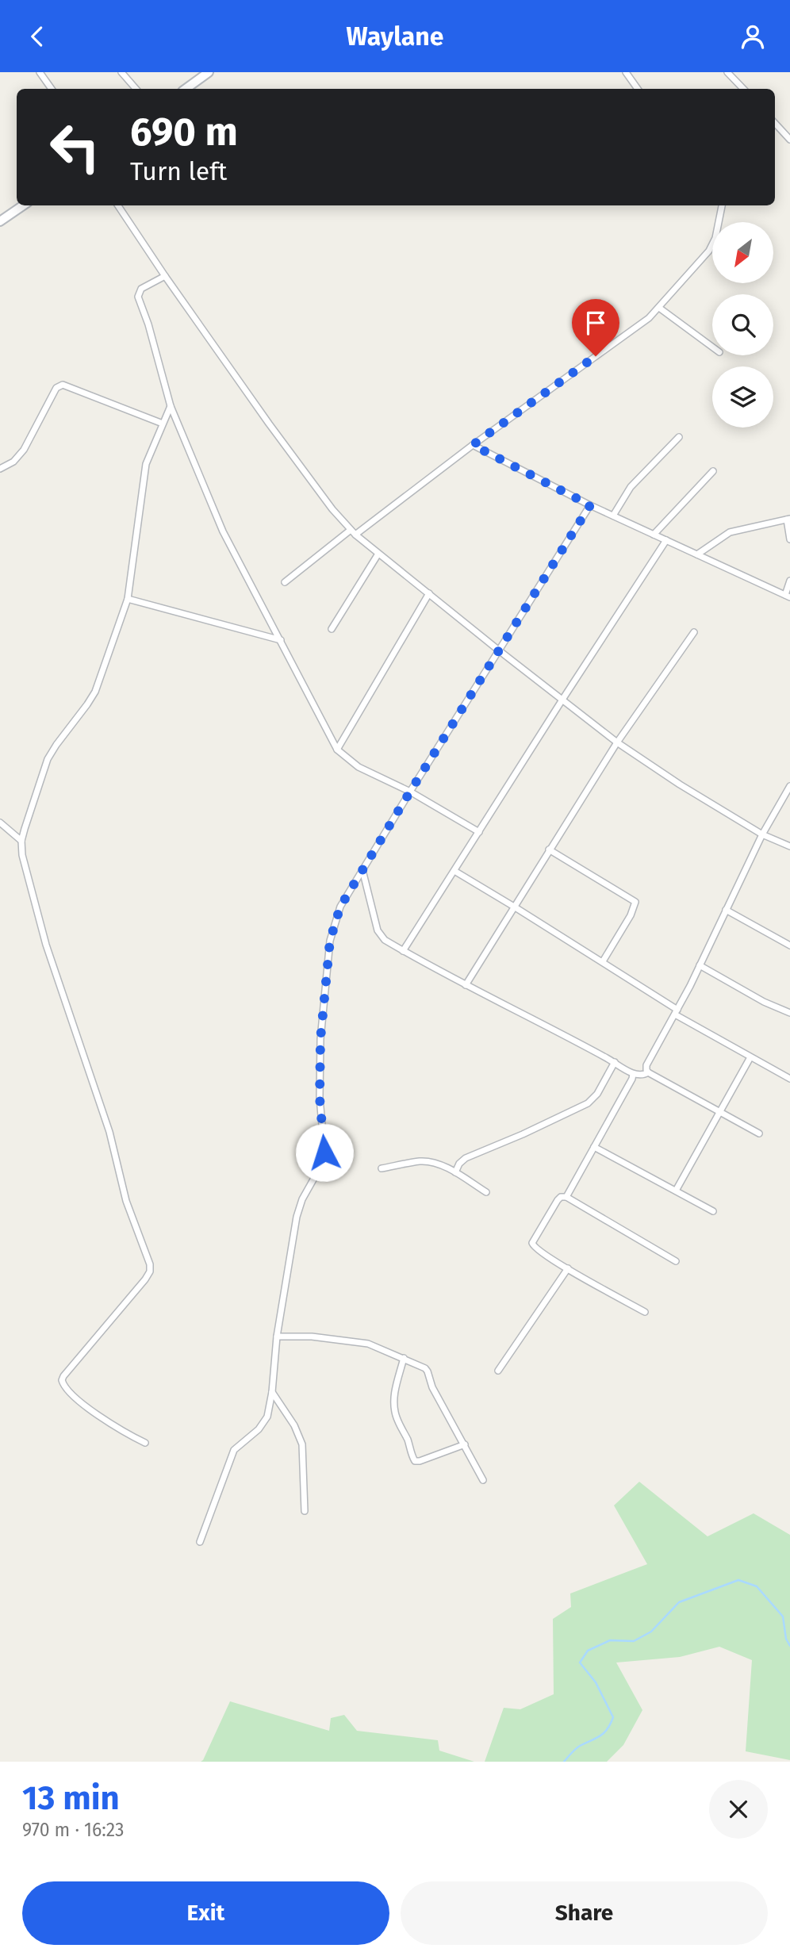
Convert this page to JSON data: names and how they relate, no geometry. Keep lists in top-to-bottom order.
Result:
{
  "north": "bottom left",
  "page": {
    "header": "Waylane",
    "turn": ["690 m", "Turn left"],
    "heading": ["13 min", "970 m · 16:23"],
    "buttons": ["Exit", "Share"]
  }
}
